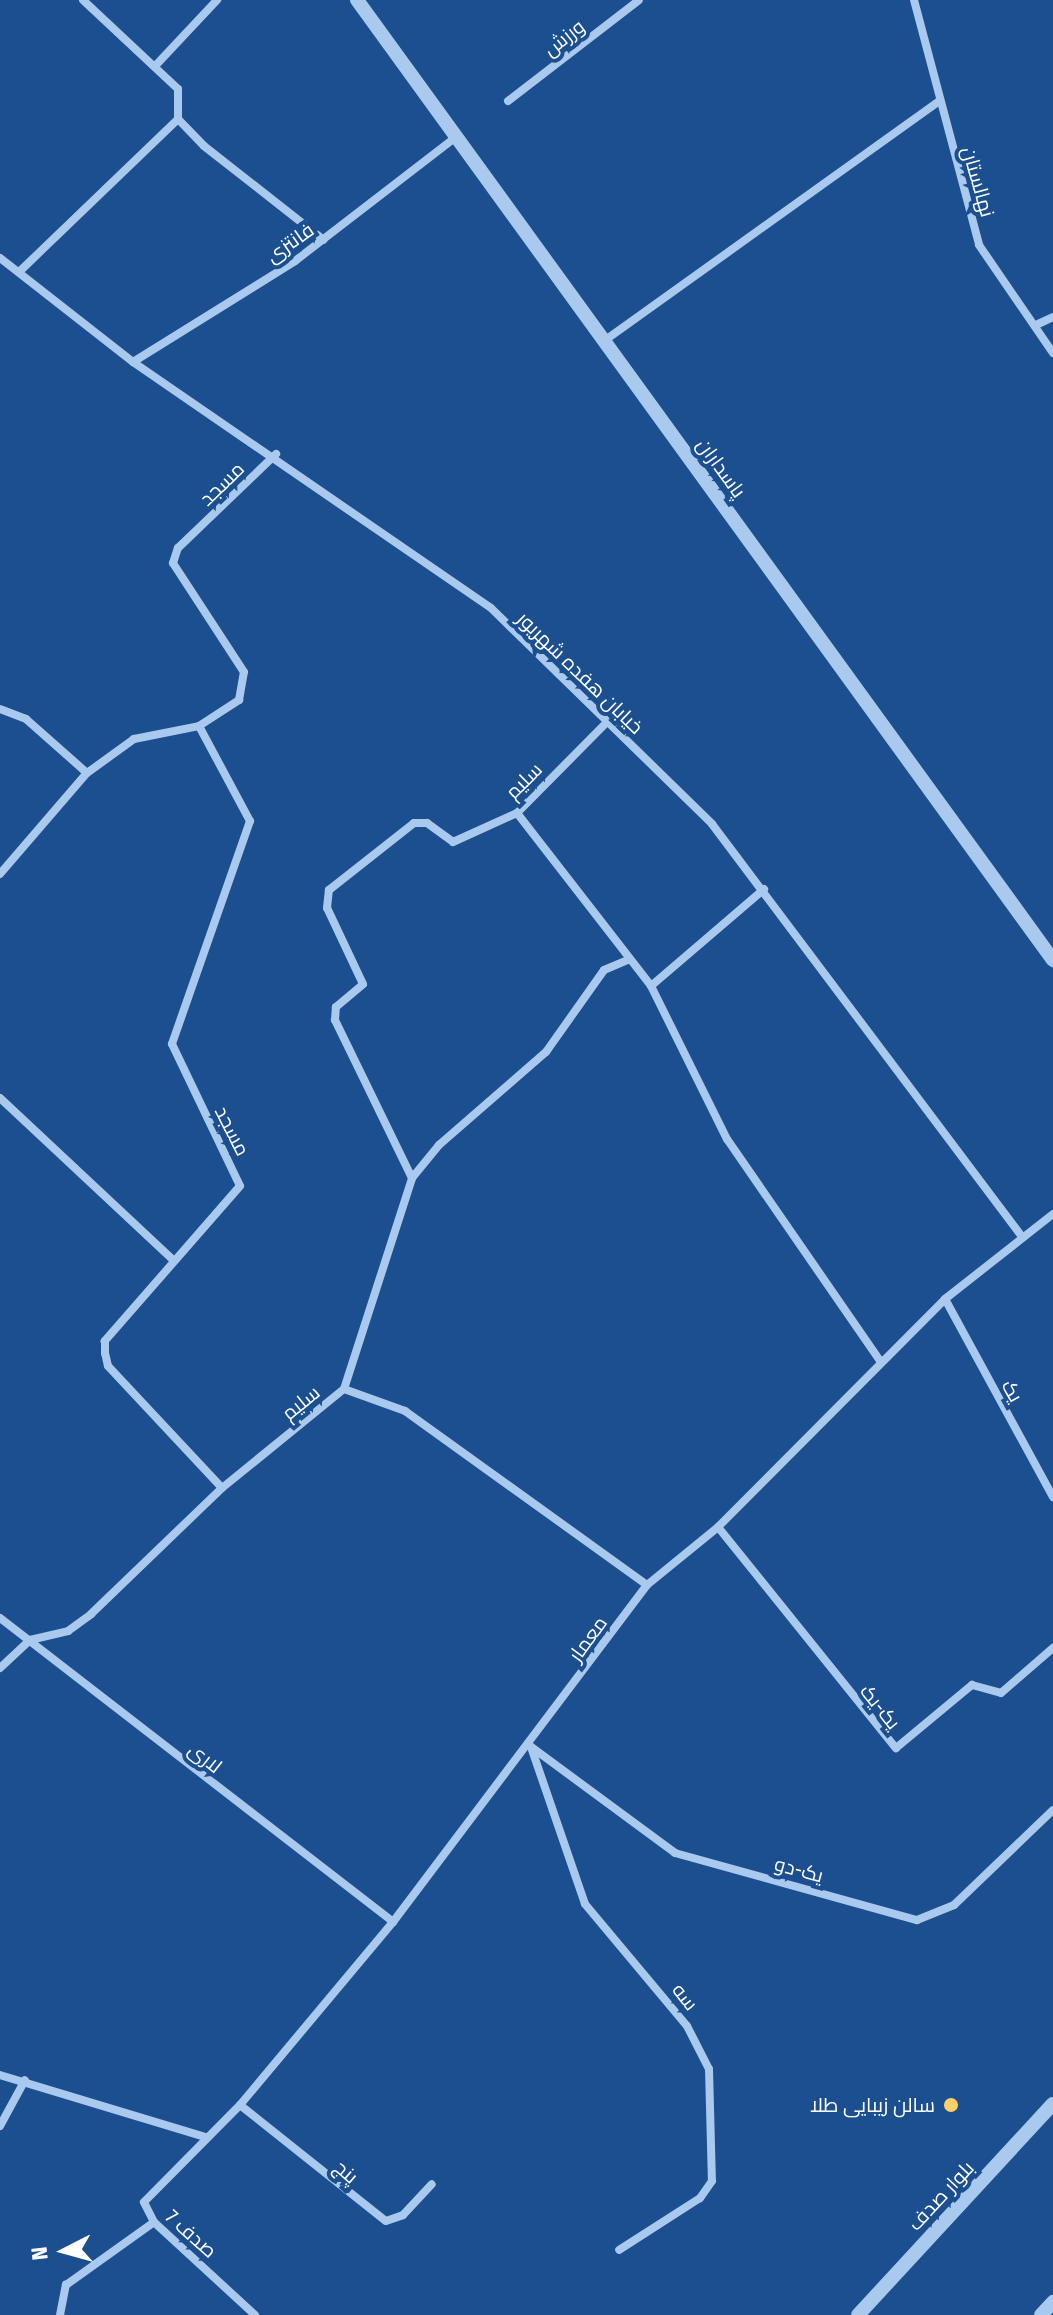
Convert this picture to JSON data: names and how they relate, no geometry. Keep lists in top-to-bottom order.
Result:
{
  "streets": {
    "street": [
      "ورزش",
      "نهالستان",
      "فانتزی",
      "پاسداران",
      "مسجد",
      "خیابان هفده شهریور",
      "سلیم",
      "یک",
      "معمار",
      "یک-یک",
      "لاری",
      "یک-دو",
      "سه",
      "پنج",
      "بلوار صدف",
      "صدف 7"
    ]
  },
  "crossings": [
    ["فانتزی", "پاسداران"],
    ["فانتزی", "خیابان هفده شهریور"],
    ["مسجد", "خیابان هفده شهریور"],
    ["مسجد", "سلیم"],
    ["خیابان هفده شهریور", "سلیم"],
    ["خیابان هفده شهریور", "معمار"],
    ["سلیم", "معمار"],
    ["سلیم", "لاری"],
    ["یک", "معمار"],
    ["معمار", "یک-یک"],
    ["معمار", "لاری"],
    ["معمار", "یک-دو"],
    ["معمار", "سه"],
    ["معمار", "پنج"],
    ["معمار", "صدف 7"],
    ["یک-دو", "سه"]
  ],
  "places": ["سالن زیبایی طلا"],
  "north": "left"
}
